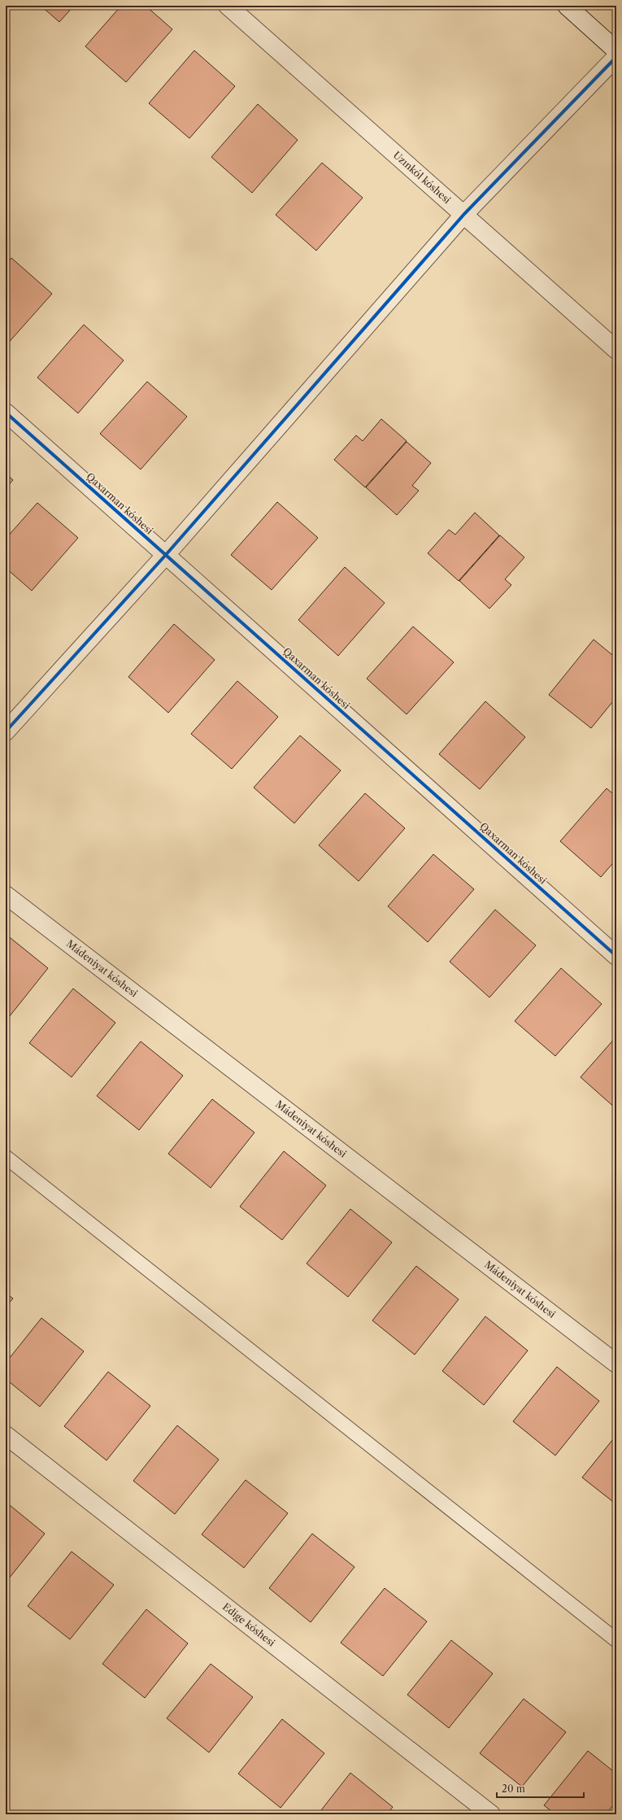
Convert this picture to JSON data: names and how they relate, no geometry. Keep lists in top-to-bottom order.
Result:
{
  "streets": {
    "street": [
      "Uzınkól kóshesi",
      "Qaxarman kóshesi",
      "Mádeniyat kóshesi",
      "Edige kóshesi"
    ]
  },
  "scale_bar": "20 m"
}
